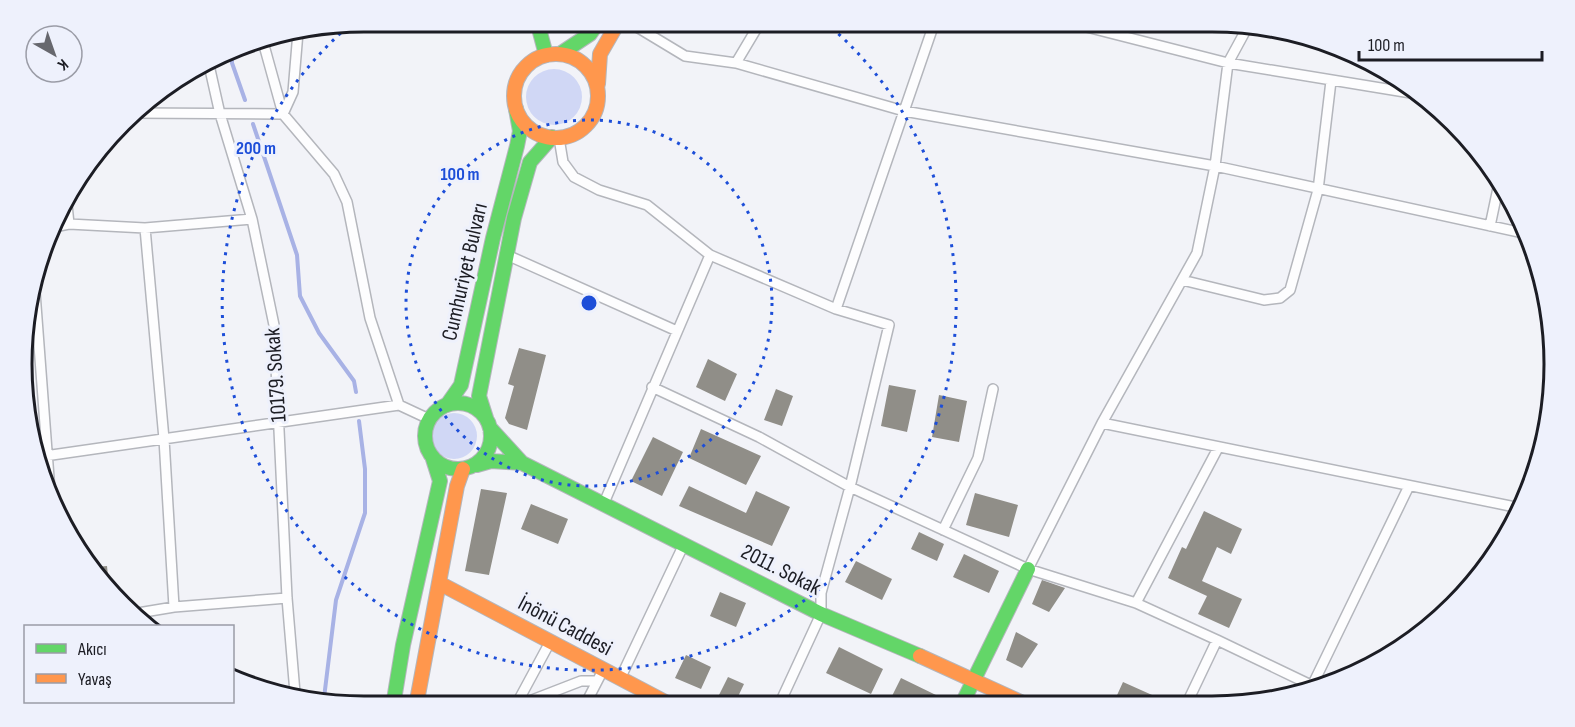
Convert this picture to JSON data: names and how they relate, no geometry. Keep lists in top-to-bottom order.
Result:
{
  "streets": {
    "main road": ["Cumhuriyet Bulvarı", "2011. Sokak", "İnönü Caddesi"],
    "street": ["10179. Sokak"]
  },
  "legend": ["Akıcı", "Yavaş"],
  "scale_bar": "100 m",
  "north": "bottom right",
  "rings": ["200 m", "100 m"]
}
